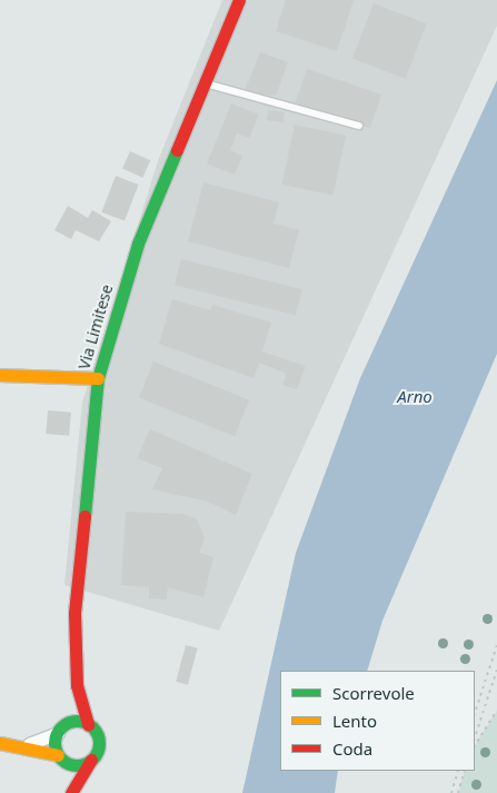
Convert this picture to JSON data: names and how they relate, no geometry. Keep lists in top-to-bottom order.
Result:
{
  "streets": {
    "main road": ["Via Limitese"]
  },
  "water": ["Arno"],
  "legend": ["Scorrevole", "Lento", "Coda"]
}
